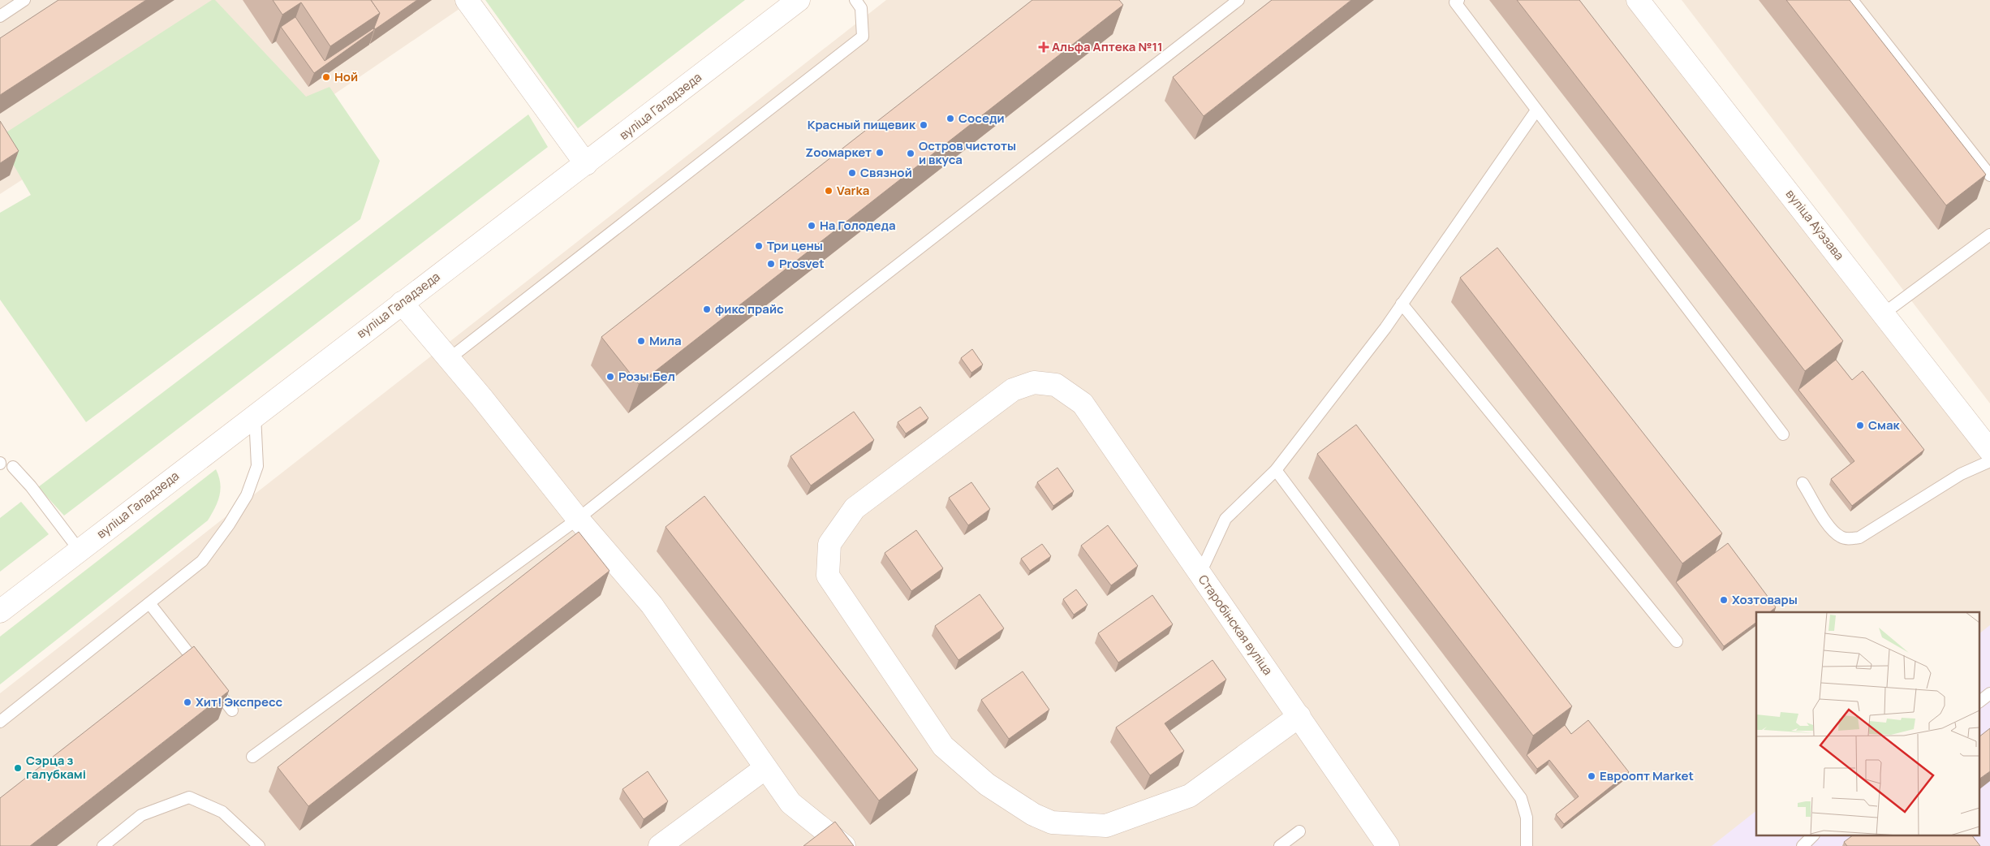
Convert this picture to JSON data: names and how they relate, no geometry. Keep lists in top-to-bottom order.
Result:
{
  "streets": {
    "street": ["вуліца Галадзеда", "вуліца Аўэзава", "Старобінская вуліца"]
  },
  "places": {
    "health": ["Альфа Аптека №11"],
    "other": [
      "Ной",
      "Соседи",
      "Красный пищевик",
      "Zooмаркет",
      "Остров чистоты и вкуса",
      "Связной",
      "Varka",
      "На Голодеда",
      "Три цены",
      "Prosvet",
      "фикс прайс",
      "Мила",
      "Розы.Бел",
      "Смак",
      "Хозтовары",
      "Хит! Экспресс",
      "Сэрца з галубкамі",
      "Евроопт Market"
    ]
  }
}
